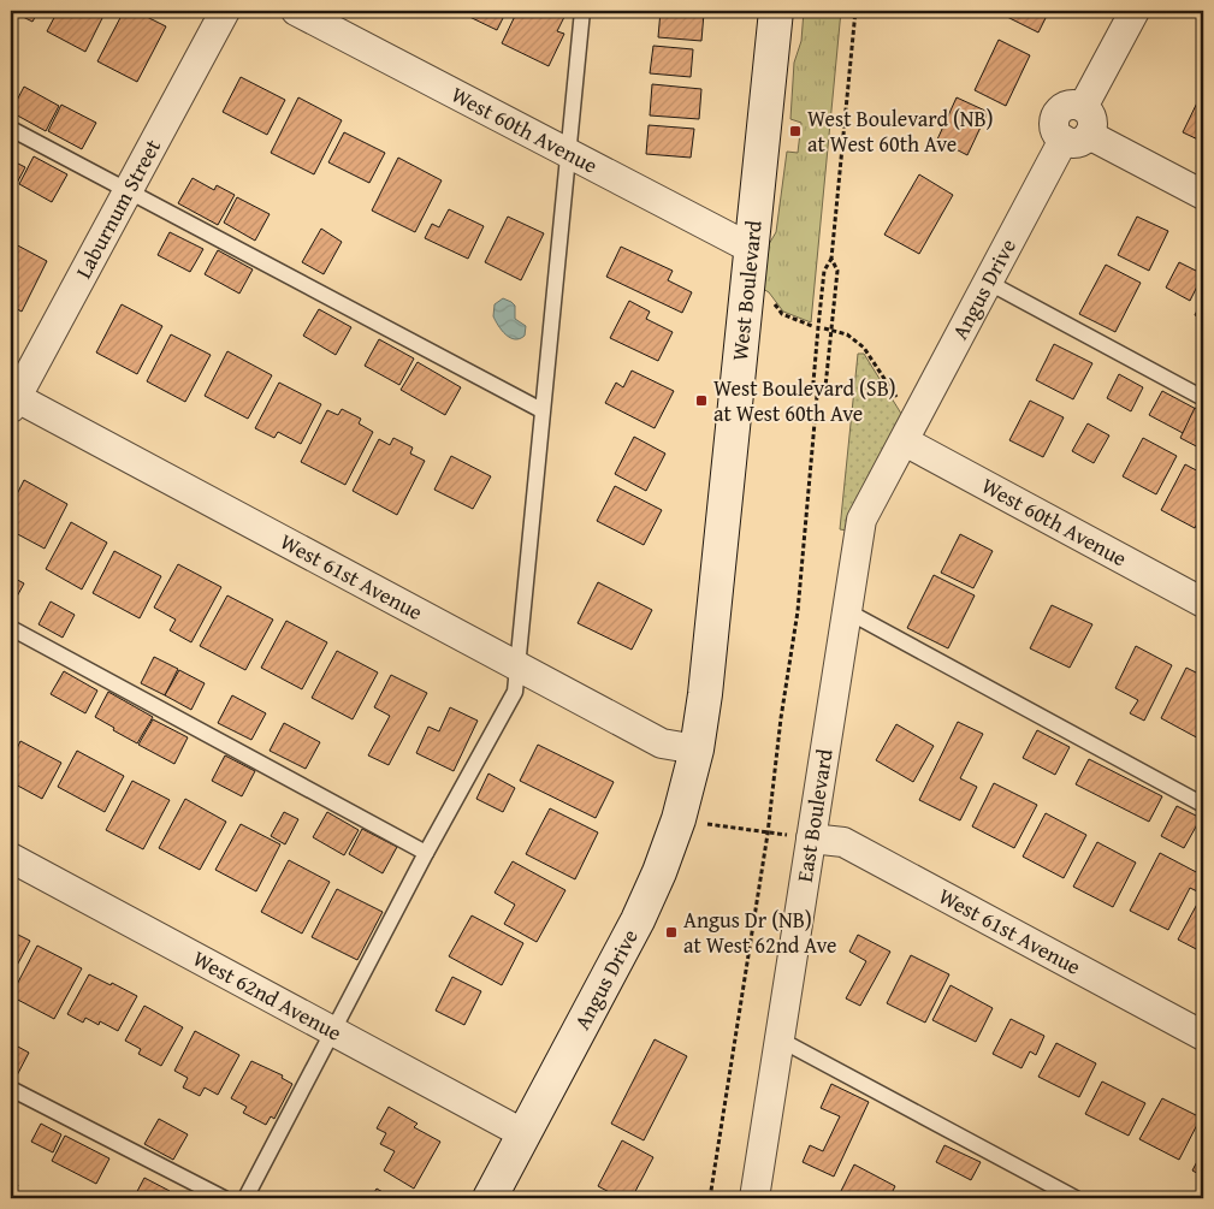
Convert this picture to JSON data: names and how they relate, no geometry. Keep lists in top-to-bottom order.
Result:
{
  "streets": {
    "street": [
      "West 60th Avenue",
      "Laburnum Street",
      "West Boulevard",
      "Angus Drive",
      "West 61st Avenue",
      "East Boulevard",
      "West 62nd Avenue"
    ]
  },
  "crossings": [
    ["West 60th Avenue", "West Boulevard"],
    ["West 60th Avenue", "Angus Drive"],
    ["West 60th Avenue", "East Boulevard"],
    ["Laburnum Street", "West 61st Avenue"],
    ["West Boulevard", "Angus Drive"],
    ["West Boulevard", "West 61st Avenue"],
    ["Angus Drive", "West 61st Avenue"],
    ["Angus Drive", "East Boulevard"],
    ["Angus Drive", "West 62nd Avenue"],
    ["West 61st Avenue", "East Boulevard"]
  ],
  "places": {
    "transit": ["West Boulevard (NB) at West 60th Ave", "West Boulevard (SB) at West 60th Ave", "Angus Dr (NB) at West 62nd Ave"]
  }
}
